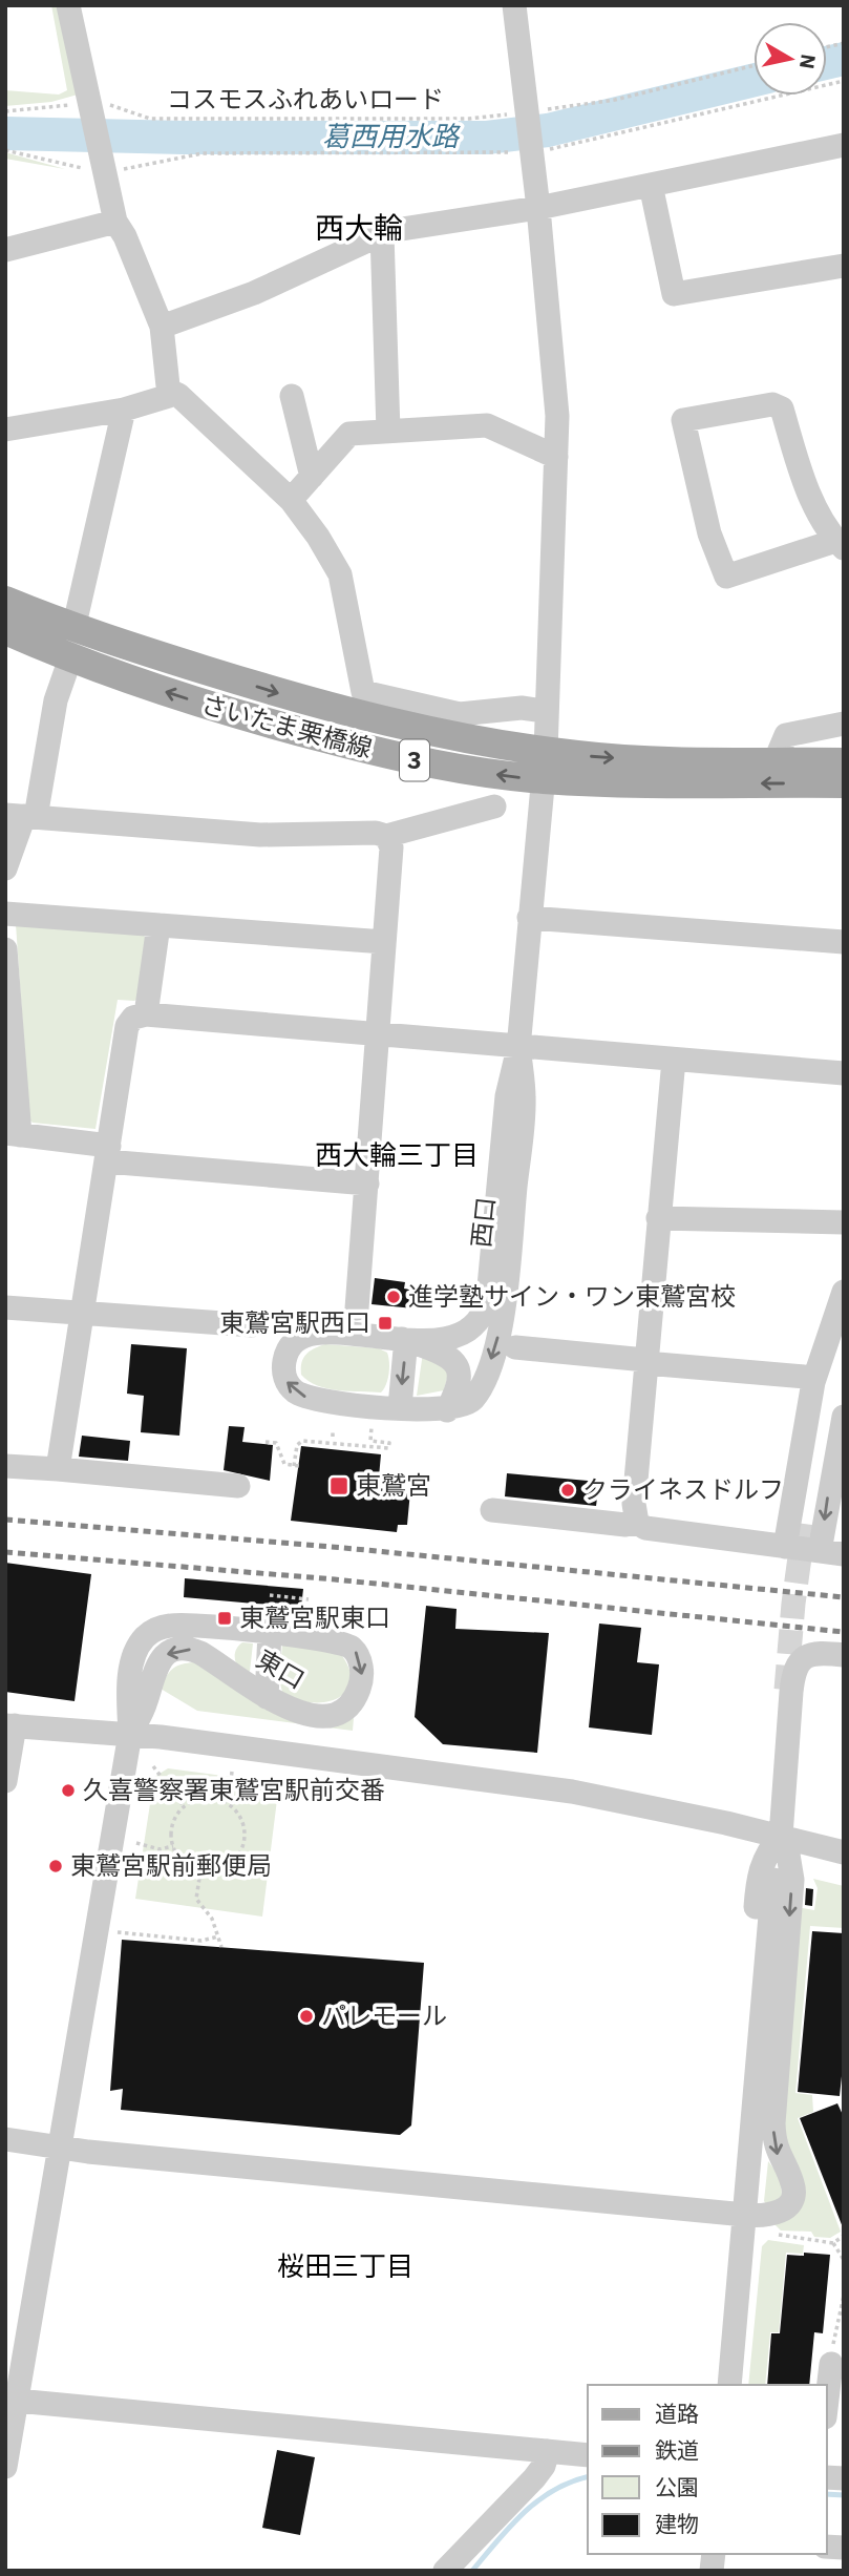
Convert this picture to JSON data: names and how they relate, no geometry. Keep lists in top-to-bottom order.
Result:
{
  "streets": {
    "main road": ["さいたま栗橋線", "3"],
    "street": ["西口", "東口"],
    "path": ["コスモスふれあいロード"]
  },
  "districts": ["西大輪", "西大輪三丁目", "桜田三丁目"],
  "water": ["葛西用水路"],
  "places": {
    "other": [
      "進学塾サイン・ワン東鷲宮校",
      "クライネスドルフ",
      "久喜警察署東鷲宮駅前交番",
      "東鷲宮駅前郵便局",
      "パレモール"
    ],
    "transit": ["東鷲宮駅西口", "東鷲宮", "東鷲宮駅東口"]
  },
  "legend": [
    "道路",
    "鉄道",
    "公園",
    "建物"
  ],
  "north": "right"
}
